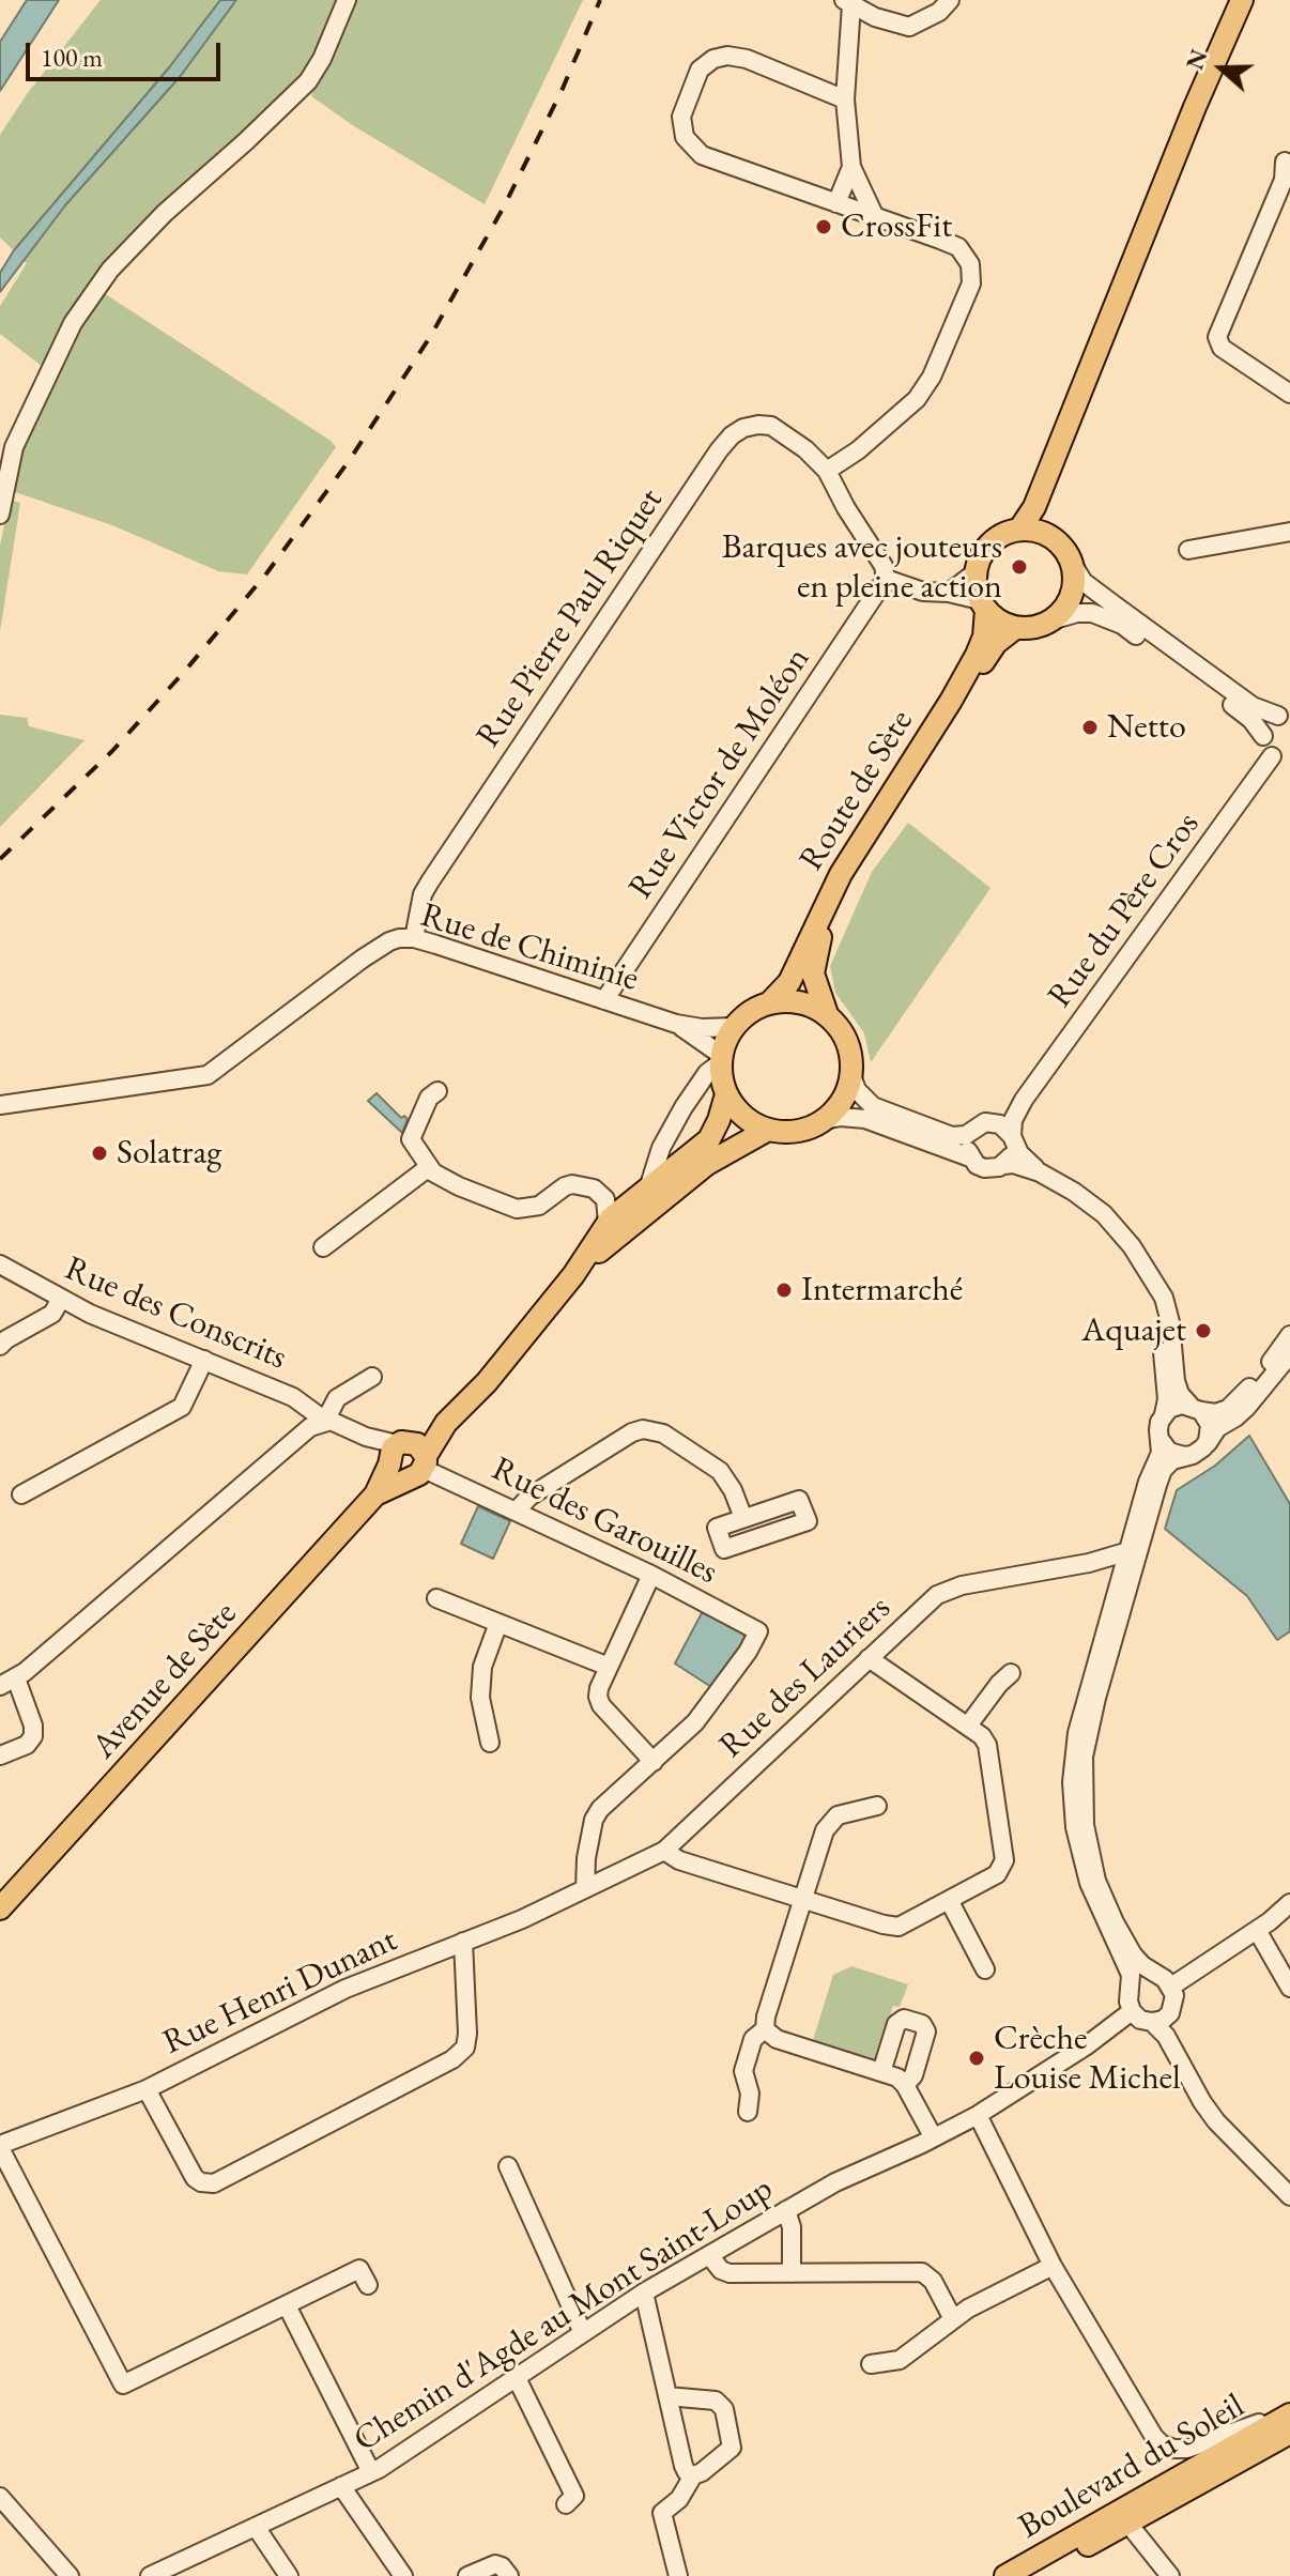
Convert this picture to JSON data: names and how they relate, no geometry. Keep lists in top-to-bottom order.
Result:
{
  "streets": {
    "main road": ["Route de Sète", "Avenue de Sète", "Boulevard du Soleil"],
    "street": [
      "Rue Pierre Paul Riquet",
      "Rue Victor de Moléon",
      "Rue du Père Cros",
      "Rue de Chiminie",
      "Rue des Conscrits",
      "Rue des Garouilles",
      "Rue des Lauriers",
      "Rue Henri Dunant",
      "Chemin d'Agde au Mont Saint-Loup"
    ]
  },
  "crossings": [
    ["Rue Pierre Paul Riquet", "Rue de Chiminie"],
    ["Rue Victor de Moléon", "Rue de Chiminie"],
    ["Route de Sète", "Rue de Chiminie"],
    ["Rue des Conscrits", "Rue des Garouilles"],
    ["Rue des Garouilles", "Avenue de Sète"],
    ["Rue des Lauriers", "Rue Henri Dunant"]
  ],
  "places": [
    "CrossFit",
    "Barques avec jouteurs en pleine action",
    "Netto",
    "Solatrag",
    "Intermarché",
    "Aquajet",
    "Crèche Louise Michel"
  ],
  "scale_bar": "100 m",
  "north": "left"
}
